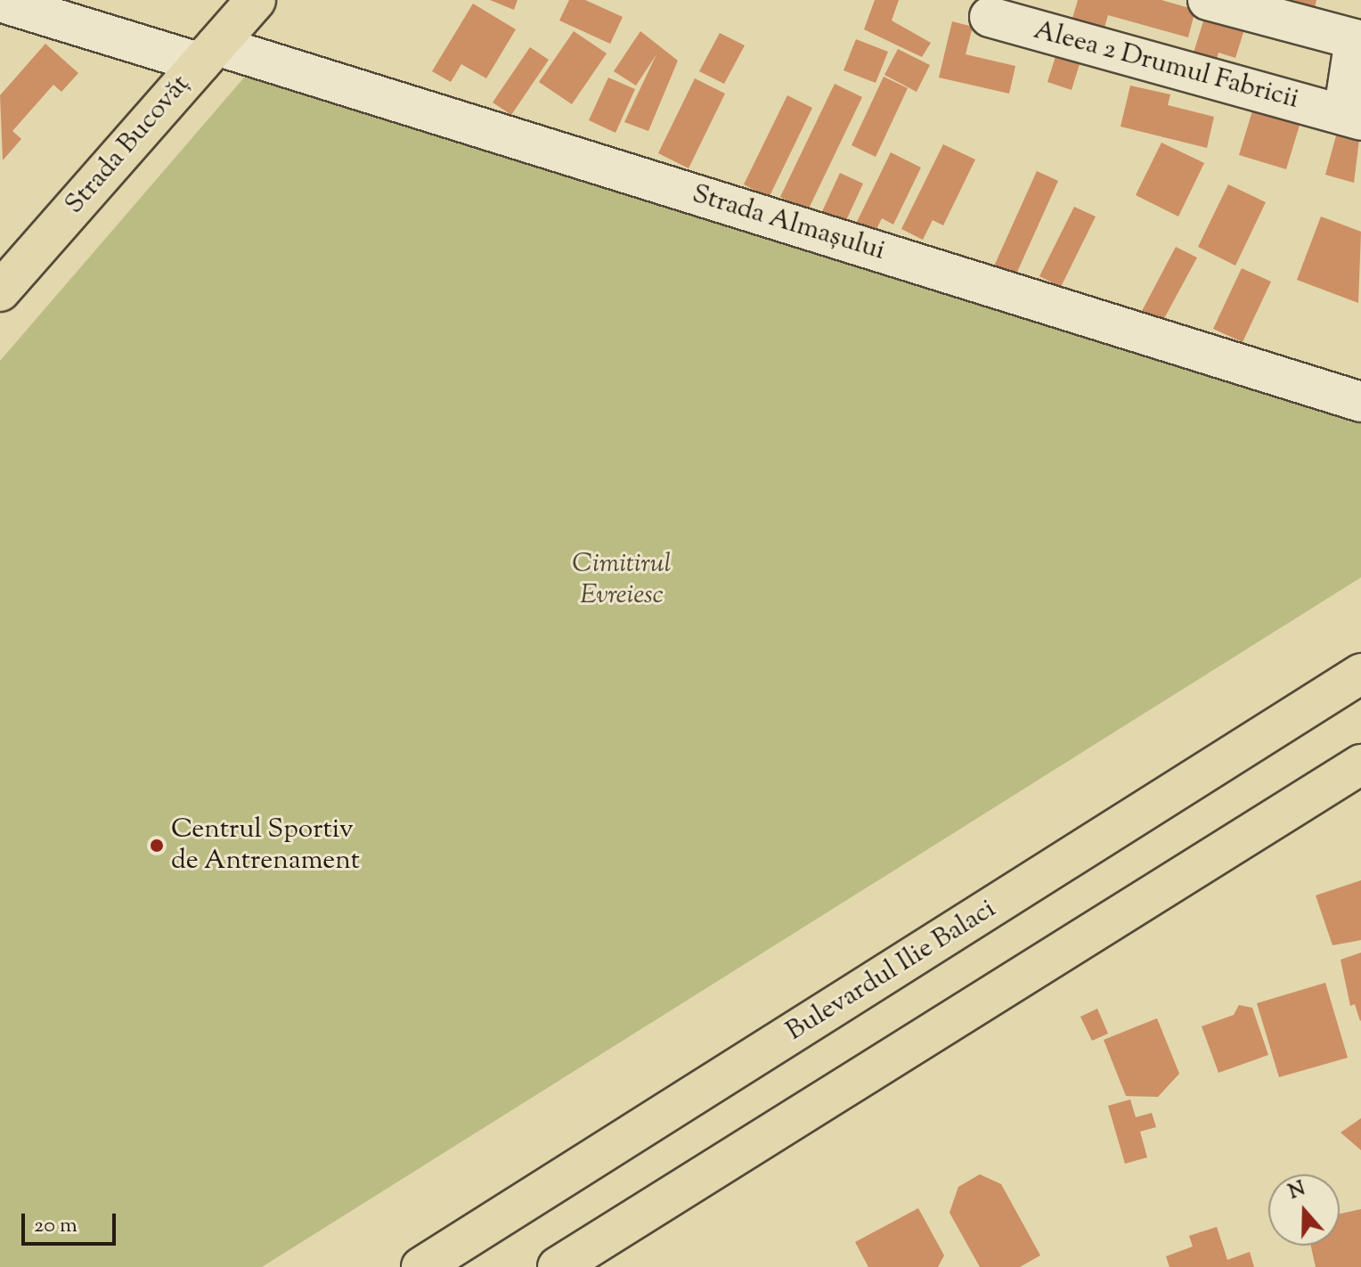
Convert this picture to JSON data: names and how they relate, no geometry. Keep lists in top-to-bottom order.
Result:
{
  "streets": {
    "main road": ["Strada Bucovăț", "Bulevardul Ilie Balaci"],
    "street": ["Aleea 2 Drumul Fabricii", "Strada Almașului"]
  },
  "crossings": [
    ["Strada Bucovăț", "Strada Almașului"]
  ],
  "parks": ["Cimitirul Evreiesc"],
  "places": ["Centrul Sportiv de Antrenament"],
  "scale_bar": "20 m",
  "north": "top"
}
